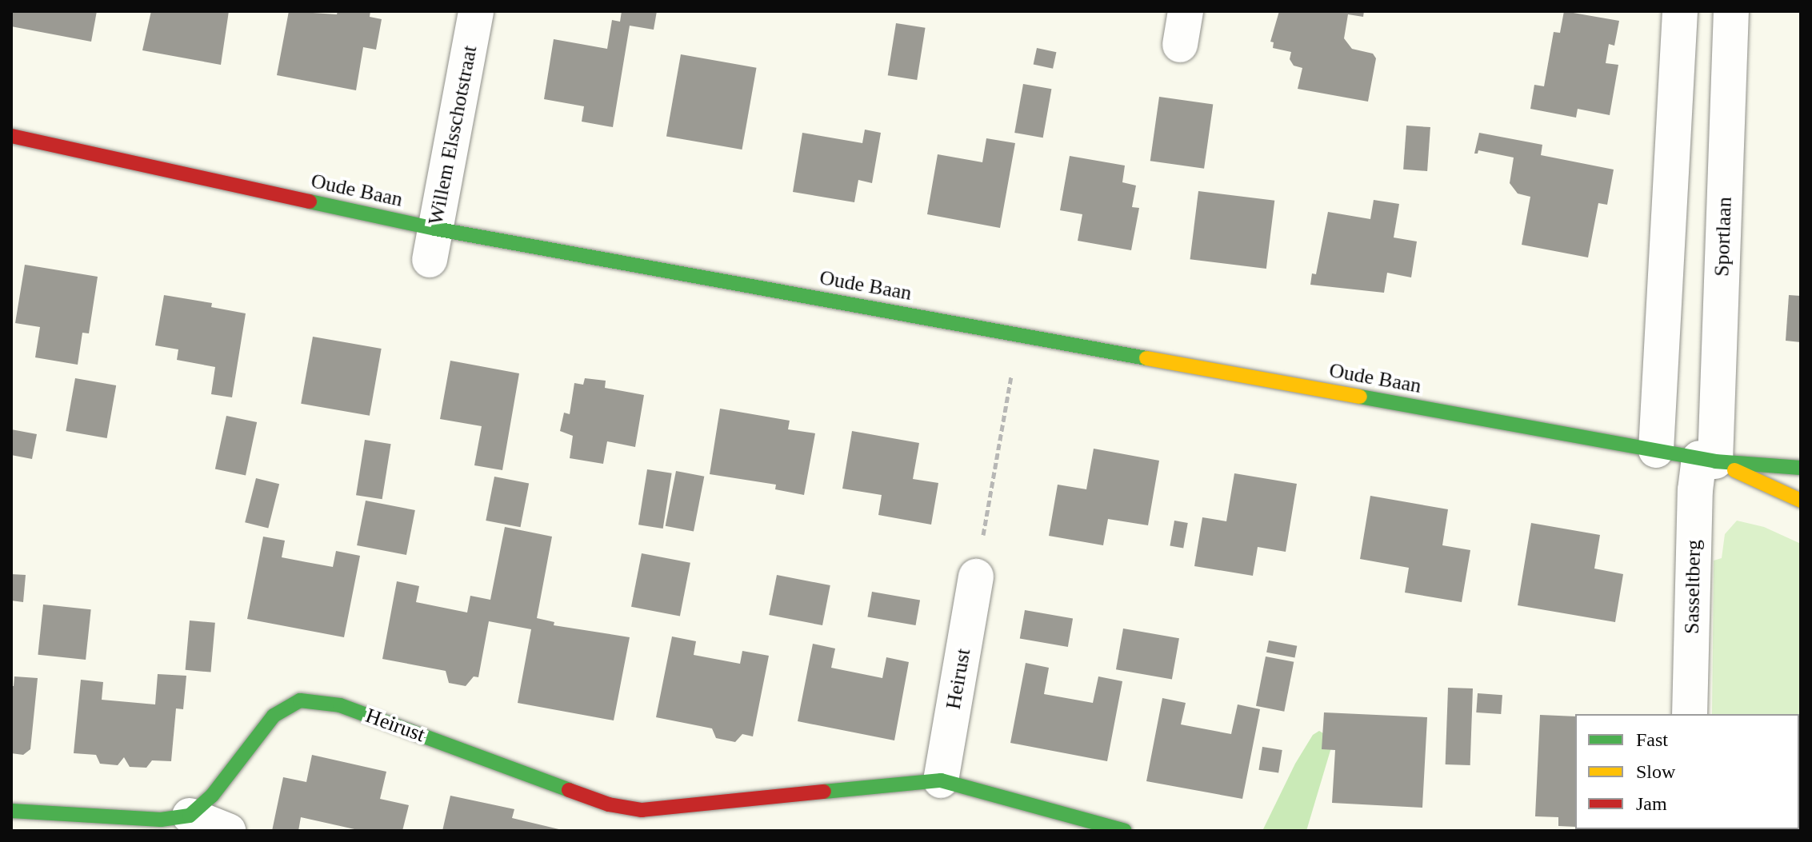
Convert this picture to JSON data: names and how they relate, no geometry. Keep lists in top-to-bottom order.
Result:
{
  "streets": {
    "street": [
      "Willem Elsschotstraat",
      "Oude Baan",
      "Sportlaan",
      "Sasseltberg",
      "Heirust"
    ]
  },
  "crossings": [
    ["Willem Elsschotstraat", "Oude Baan"],
    ["Oude Baan", "Sportlaan"],
    ["Oude Baan", "Sasseltberg"],
    ["Sportlaan", "Sasseltberg"]
  ],
  "legend": ["Fast", "Slow", "Jam"]
}
